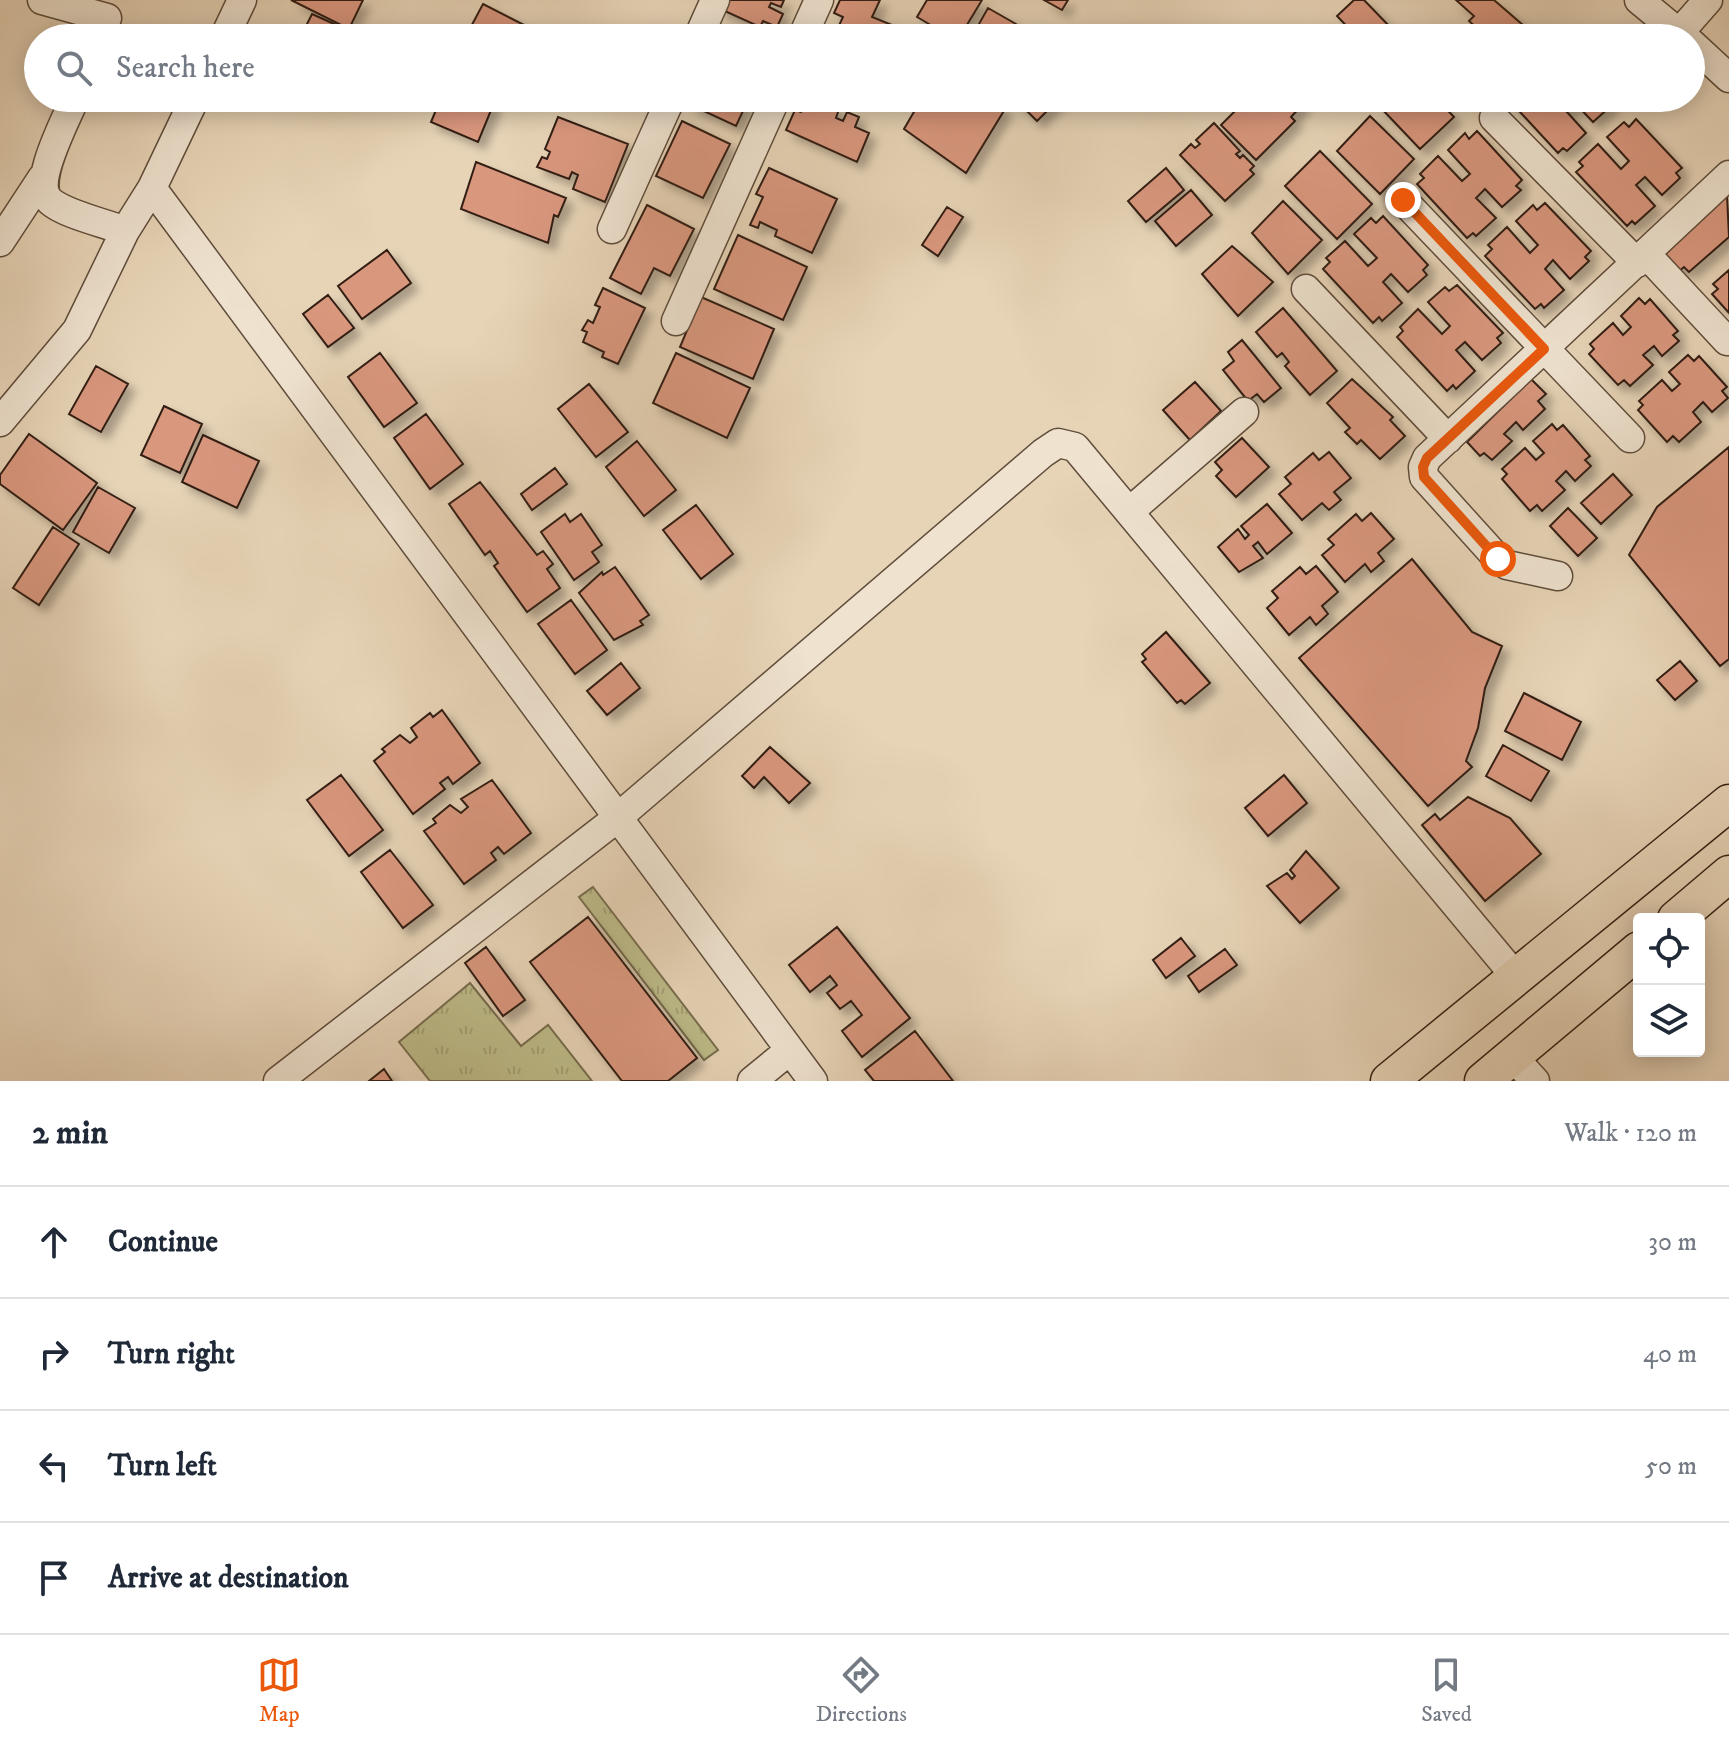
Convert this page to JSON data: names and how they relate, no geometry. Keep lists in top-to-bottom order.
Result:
{
  "page": {
    "search": "Search here",
    "heading": ["2 min", "Walk · 120 m"],
    "list": [
      ["Continue", "30 m"],
      ["Turn right", "40 m"],
      ["Turn left", "50 m"],
      "Arrive at destination"
    ],
    "nav": ["Map", "Directions", "Saved"]
  }
}
